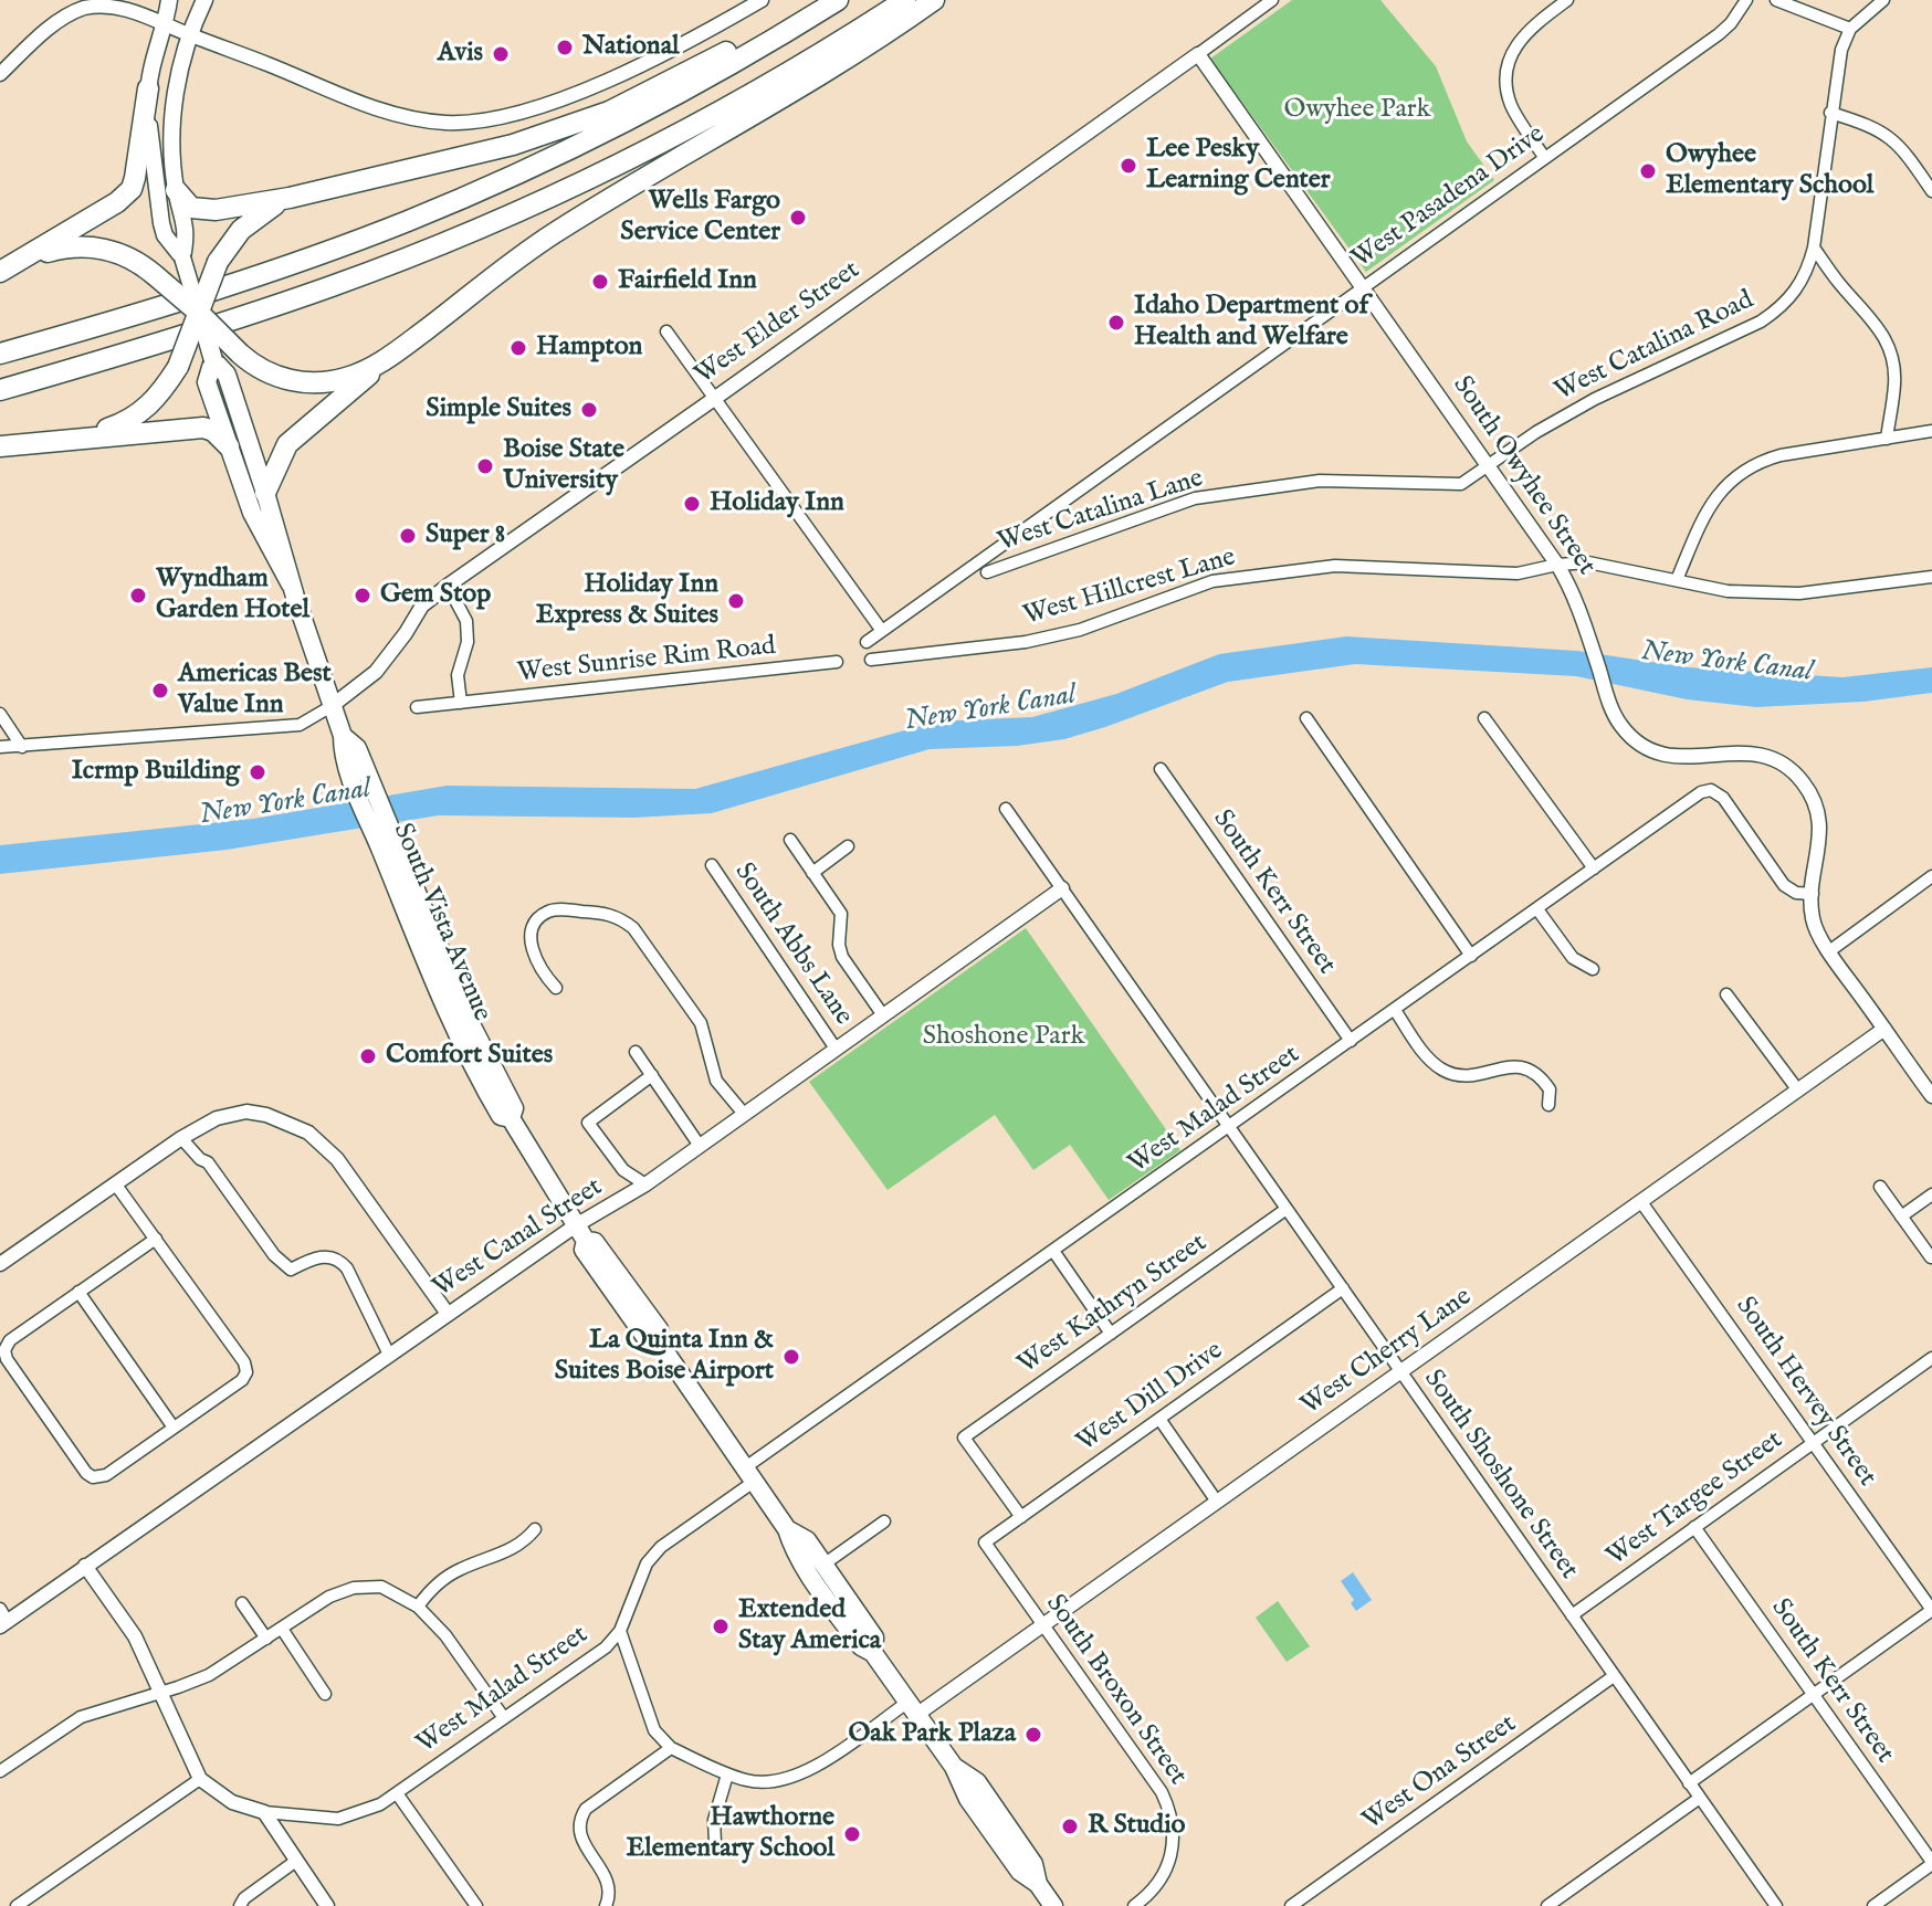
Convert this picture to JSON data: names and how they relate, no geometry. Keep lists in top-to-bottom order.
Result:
{
  "streets": {
    "main road": ["South Vista Avenue"],
    "street": [
      "West Pasadena Drive",
      "West Elder Street",
      "West Catalina Road",
      "South Owyhee Street",
      "West Catalina Lane",
      "West Hillcrest Lane",
      "West Sunrise Rim Road",
      "South Kerr Street",
      "South Abbs Lane",
      "West Malad Street",
      "West Canal Street",
      "West Kathryn Street",
      "West Cherry Lane",
      "South Hervey Street",
      "West Dill Drive",
      "South Shoshone Street",
      "West Targee Street",
      "South Broxon Street",
      "West Ona Street"
    ]
  },
  "crossings": [
    ["West Pasadena Drive", "South Owyhee Street"],
    ["West Elder Street", "South Owyhee Street"],
    ["West Elder Street", "South Vista Avenue"],
    ["West Catalina Road", "South Owyhee Street"],
    ["West Catalina Road", "West Catalina Lane"],
    ["South Owyhee Street", "West Catalina Lane"],
    ["South Owyhee Street", "West Hillcrest Lane"],
    ["South Owyhee Street", "West Malad Street"],
    ["South Owyhee Street", "West Cherry Lane"],
    ["South Kerr Street", "West Malad Street"],
    ["South Kerr Street", "West Targee Street"],
    ["South Vista Avenue", "West Malad Street"],
    ["South Vista Avenue", "West Canal Street"],
    ["South Vista Avenue", "West Cherry Lane"],
    ["South Abbs Lane", "West Canal Street"],
    ["West Malad Street", "South Shoshone Street"],
    ["West Canal Street", "South Shoshone Street"],
    ["West Kathryn Street", "West Dill Drive"],
    ["West Kathryn Street", "South Shoshone Street"],
    ["West Cherry Lane", "South Hervey Street"],
    ["West Cherry Lane", "South Shoshone Street"],
    ["West Cherry Lane", "South Broxon Street"],
    ["South Hervey Street", "West Targee Street"],
    ["West Dill Drive", "South Shoshone Street"],
    ["West Dill Drive", "South Broxon Street"],
    ["South Shoshone Street", "West Targee Street"],
    ["South Shoshone Street", "West Ona Street"]
  ],
  "water": ["New York Canal"],
  "parks": ["Owyhee Park", "Shoshone Park"],
  "places": [
    "National",
    "Avis",
    "Lee Pesky Learning Center",
    "Owyhee Elementary School",
    "Wells Fargo Service Center",
    "Fairfield Inn",
    "Idaho Department of Health and Welfare",
    "Hampton",
    "Simple Suites",
    "Boise State University",
    "Holiday Inn",
    "Super 8",
    "Wyndham Garden Hotel",
    "Gem Stop",
    "Holiday Inn Express & Suites",
    "Americas Best Value Inn",
    "Icrmp Building",
    "Comfort Suites",
    "La Quinta Inn & Suites Boise Airport",
    "Extended Stay America",
    "Oak Park Plaza",
    "R Studio",
    "Hawthorne Elementary School"
  ]
}
